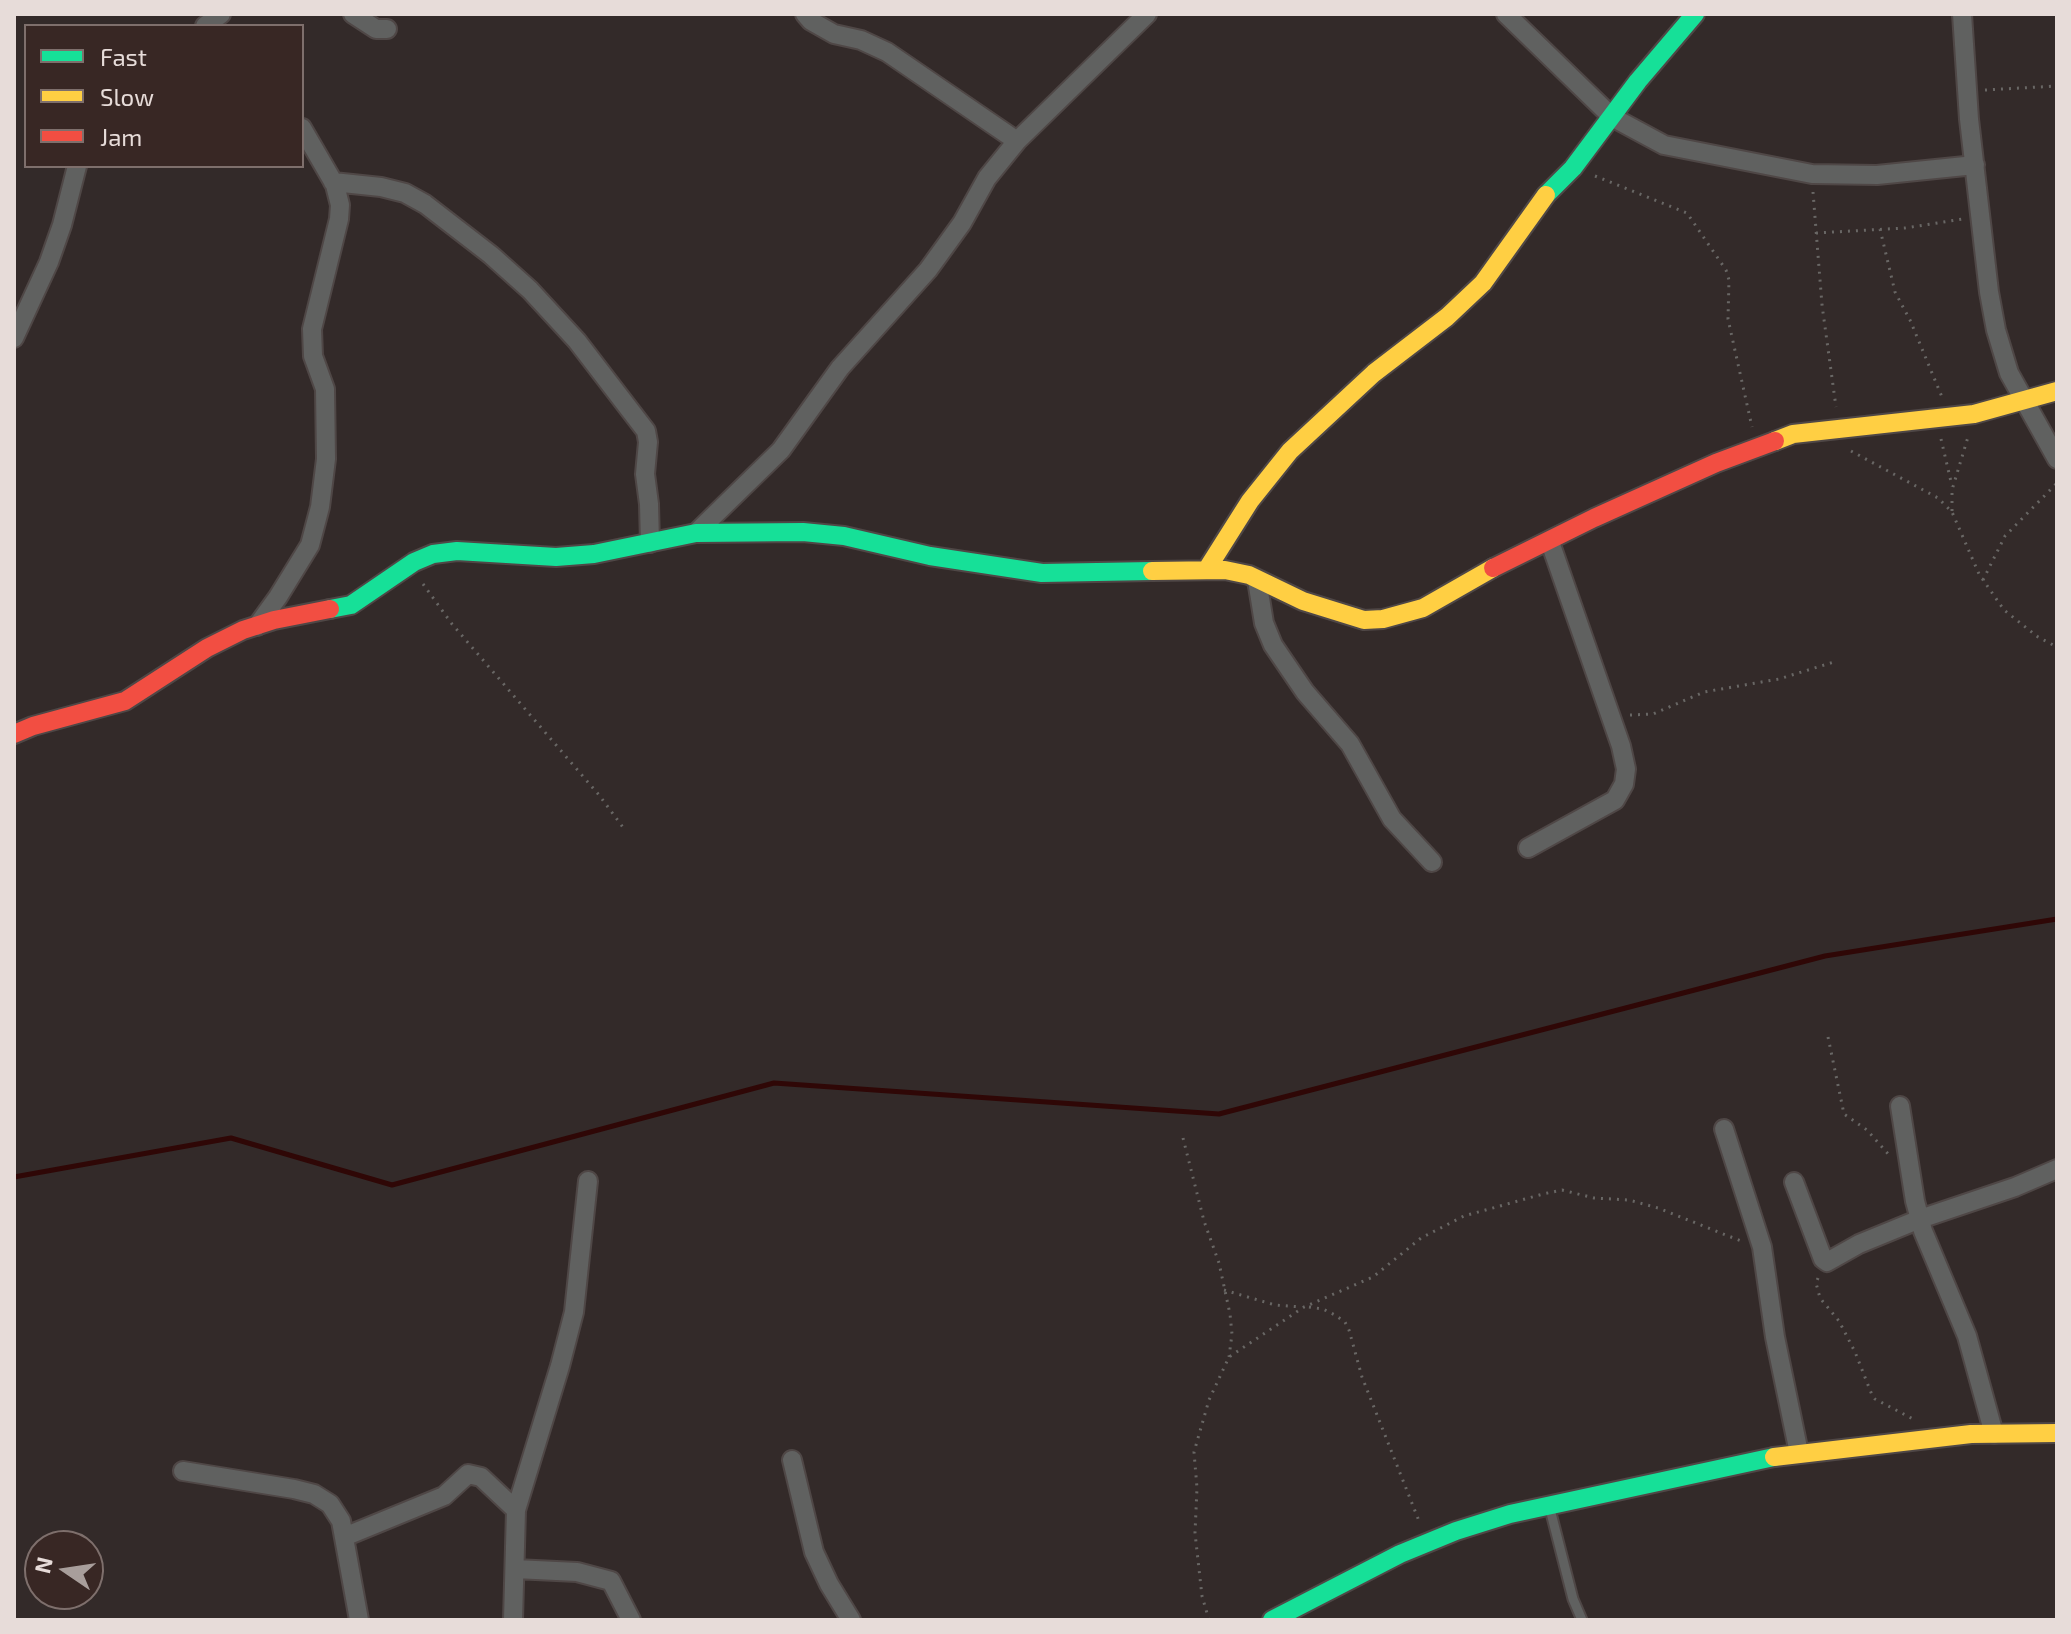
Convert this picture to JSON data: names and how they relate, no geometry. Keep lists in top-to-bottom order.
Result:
{
  "legend": ["Fast", "Slow", "Jam"],
  "north": "left"
}
